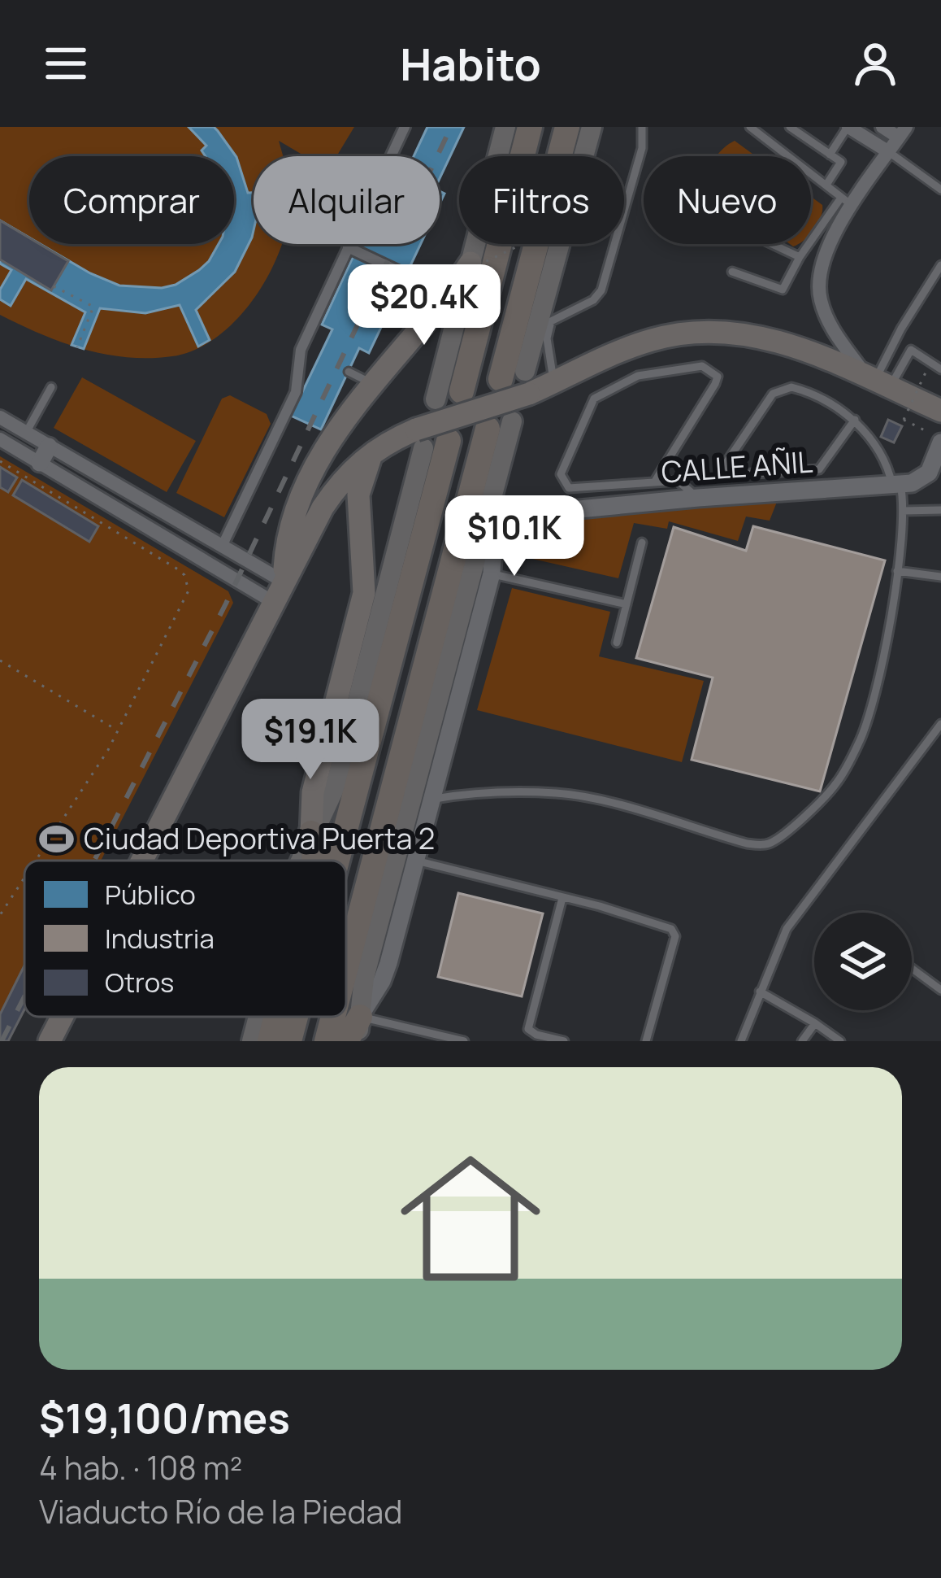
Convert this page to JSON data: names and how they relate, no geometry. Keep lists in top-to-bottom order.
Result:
{
  "streets": {
    "street": ["CALLE AÑIL"]
  },
  "places": {
    "sports": ["Ciudad Deportiva Puerta 2"]
  },
  "legend": ["Público", "Industria", "Otros"],
  "page": {
    "header": "Habito",
    "chip": [
      "Comprar",
      "Alquilar",
      "Filtros",
      "Nuevo"
    ],
    "price": ["$20.4K", "$10.1K", "$19.1K"],
    "list": [
      {
        "name": "$19,100/mes",
        "note": "4 hab. · 108 m² · Viaducto Río de la Piedad"
      }
    ]
  }
}
